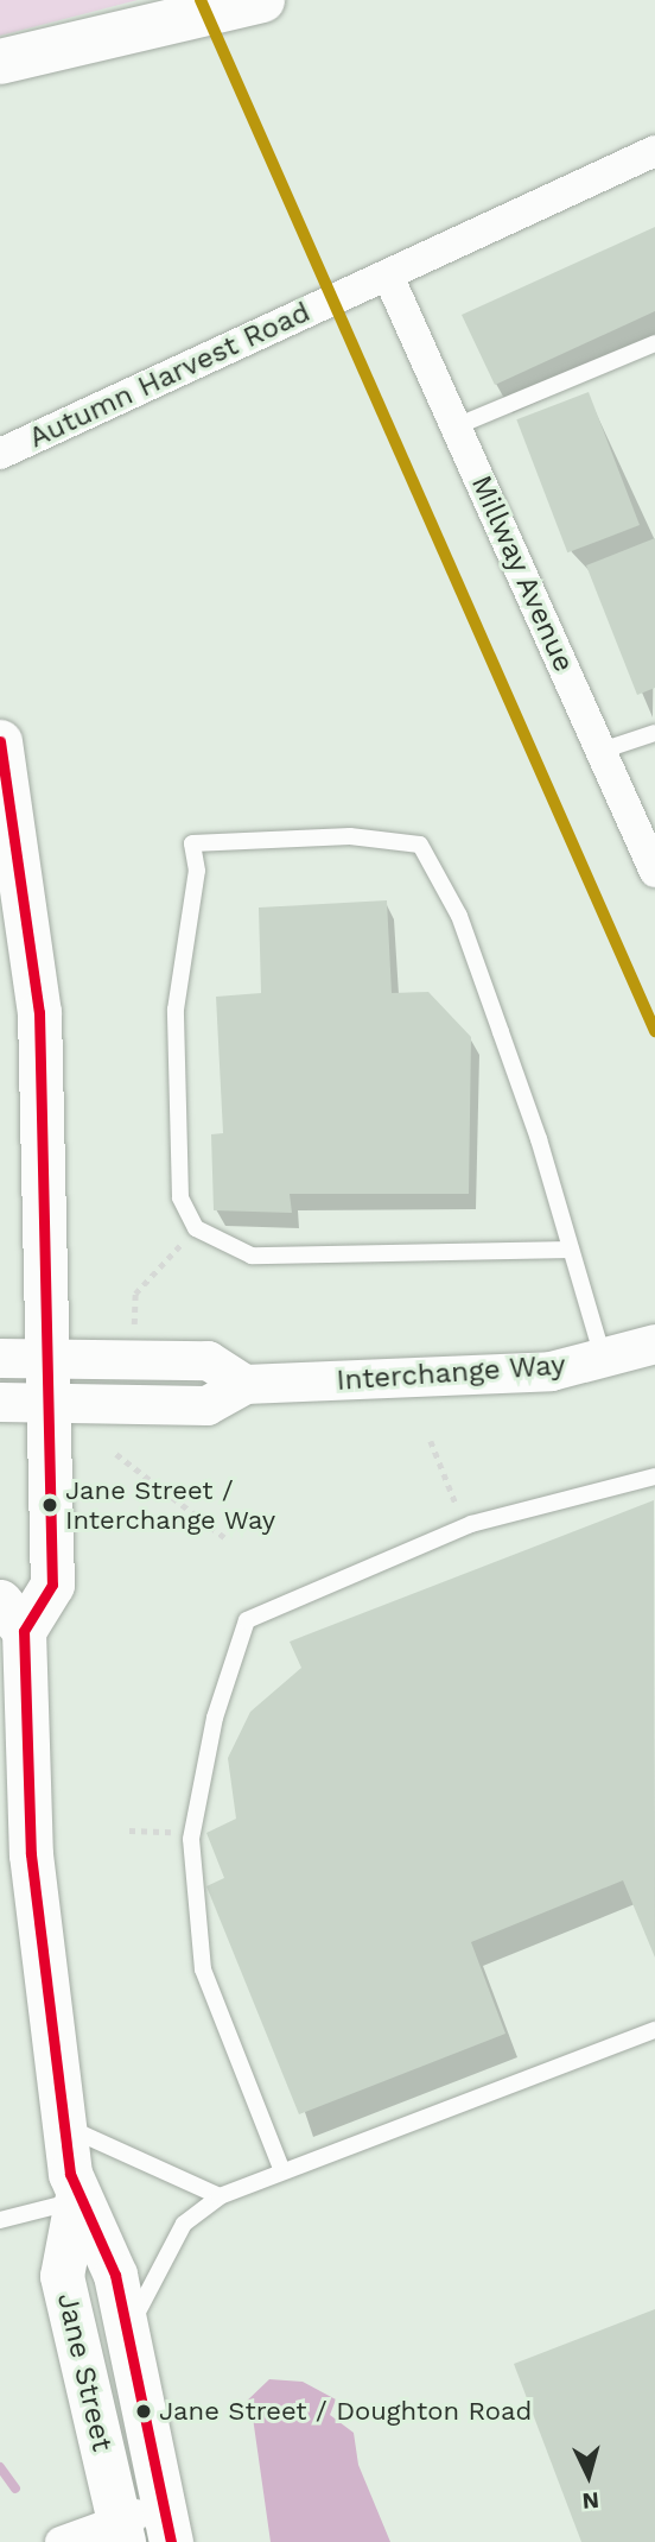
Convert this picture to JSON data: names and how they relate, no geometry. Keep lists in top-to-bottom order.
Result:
{
  "streets": {
    "main road": ["Jane Street"],
    "street": ["Autumn Harvest Road", "Millway Avenue", "Interchange Way"]
  },
  "crossings": [
    ["Autumn Harvest Road", "Millway Avenue"],
    ["Interchange Way", "Jane Street"]
  ],
  "places": ["Jane Street / Interchange Way", "Jane Street / Doughton Road"],
  "north": "bottom"
}
